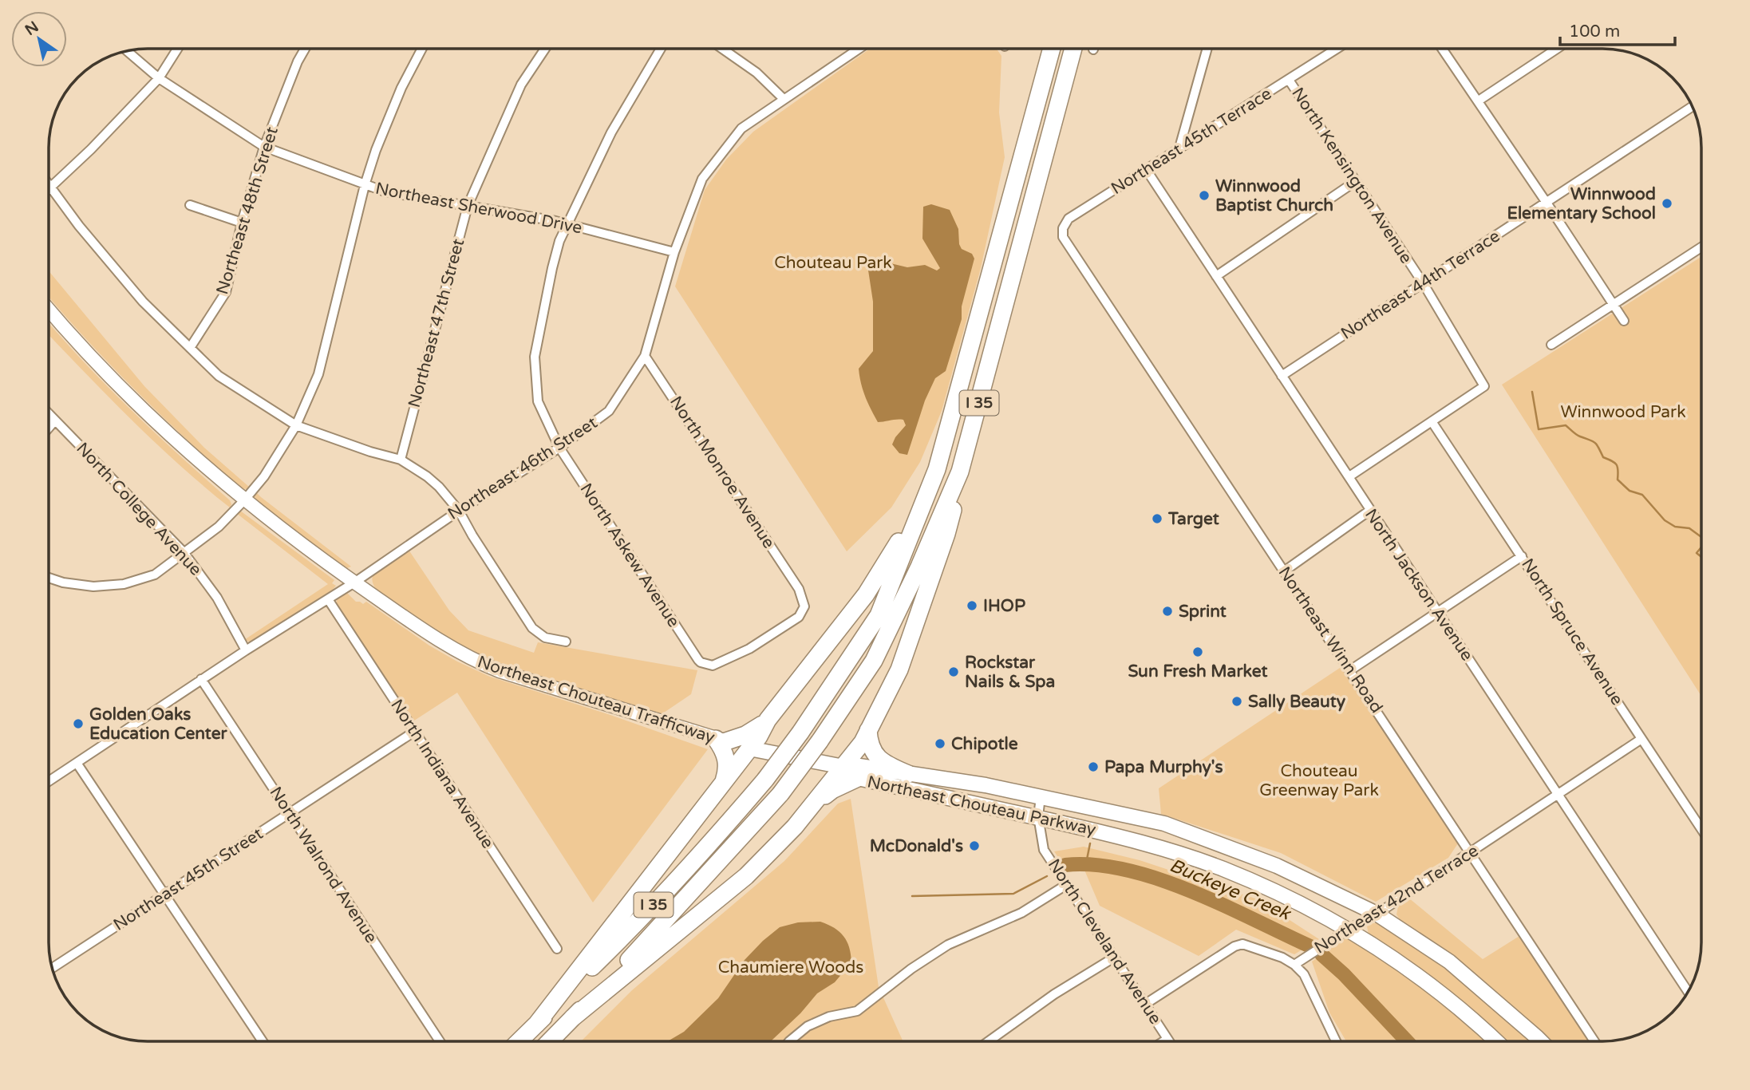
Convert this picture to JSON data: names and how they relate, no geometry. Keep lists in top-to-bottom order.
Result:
{
  "streets": {
    "highway": ["I 35"],
    "main road": ["Northeast Chouteau Trafficway", "Northeast Chouteau Parkway"],
    "street": [
      "Northeast 45th Terrace",
      "North Kensington Avenue",
      "Northeast Sherwood Drive",
      "Northeast 48th Street",
      "Northeast 44th Terrace",
      "Northeast 47th Street",
      "Northeast 46th Street",
      "North Monroe Avenue",
      "North College Avenue",
      "North Askew Avenue",
      "North Jackson Avenue",
      "North Spruce Avenue",
      "Northeast Winn Road",
      "North Indiana Avenue",
      "North Walrond Avenue",
      "Northeast 45th Street",
      "Northeast 42nd Terrace",
      "North Cleveland Avenue"
    ]
  },
  "crossings": [
    ["Northeast 45th Terrace", "North Kensington Avenue"],
    ["Northeast 45th Terrace", "North Jackson Avenue"],
    ["Northeast 45th Terrace", "Northeast Winn Road"],
    ["North Kensington Avenue", "Northeast 44th Terrace"],
    ["North Kensington Avenue", "North Spruce Avenue"],
    ["Northeast Sherwood Drive", "Northeast 48th Street"],
    ["Northeast Sherwood Drive", "Northeast 47th Street"],
    ["Northeast Sherwood Drive", "Northeast 46th Street"],
    ["Northeast Sherwood Drive", "North Askew Avenue"],
    ["Northeast 44th Terrace", "North Jackson Avenue"],
    ["Northeast 46th Street", "North Monroe Avenue"],
    ["Northeast 46th Street", "North College Avenue"],
    ["Northeast 46th Street", "North Askew Avenue"],
    ["Northeast 46th Street", "Northeast Chouteau Trafficway"],
    ["Northeast 46th Street", "North Indiana Avenue"],
    ["Northeast 46th Street", "North Walrond Avenue"],
    ["North Monroe Avenue", "North Askew Avenue"],
    ["North Jackson Avenue", "Northeast 42nd Terrace"],
    ["North Spruce Avenue", "Northeast 42nd Terrace"],
    ["Northeast Winn Road", "Northeast 42nd Terrace"],
    ["North Indiana Avenue", "Northeast 45th Street"],
    ["Northeast Chouteau Parkway", "Northeast 42nd Terrace"],
    ["Northeast Chouteau Parkway", "North Cleveland Avenue"],
    ["North Walrond Avenue", "Northeast 45th Street"]
  ],
  "water": ["Buckeye Creek"],
  "parks": [
    "Chouteau Park",
    "Winnwood Park",
    "Chouteau Greenway Park",
    "Chaumiere Woods"
  ],
  "places": [
    "Winnwood Baptist Church",
    "Winnwood Elementary School",
    "Target",
    "IHOP",
    "Sprint",
    "Sun Fresh Market",
    "Rockstar Nails & Spa",
    "Sally Beauty",
    "Golden Oaks Education Center",
    "Chipotle",
    "Papa Murphy's",
    "McDonald's"
  ],
  "scale_bar": "100 m",
  "north": "top left"
}
